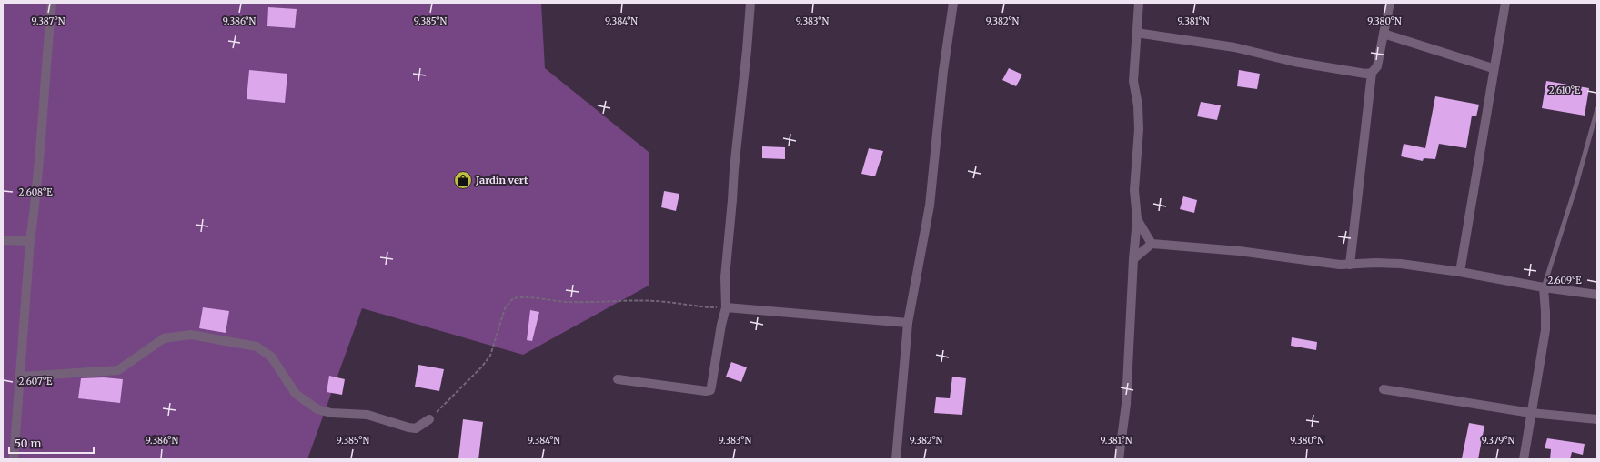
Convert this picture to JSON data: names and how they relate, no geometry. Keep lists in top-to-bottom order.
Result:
{
  "places": {
    "shop": ["Jardin vert"]
  },
  "scale_bar": "50 m",
  "coordinates": [
    "9.387°N",
    "9.386°N",
    "9.385°N",
    "9.384°N",
    "9.383°N",
    "9.382°N",
    "9.381°N",
    "9.380°N",
    "2.610°E",
    "2.608°E",
    "2.609°E",
    "2.607°E",
    "9.379°N"
  ]
}
